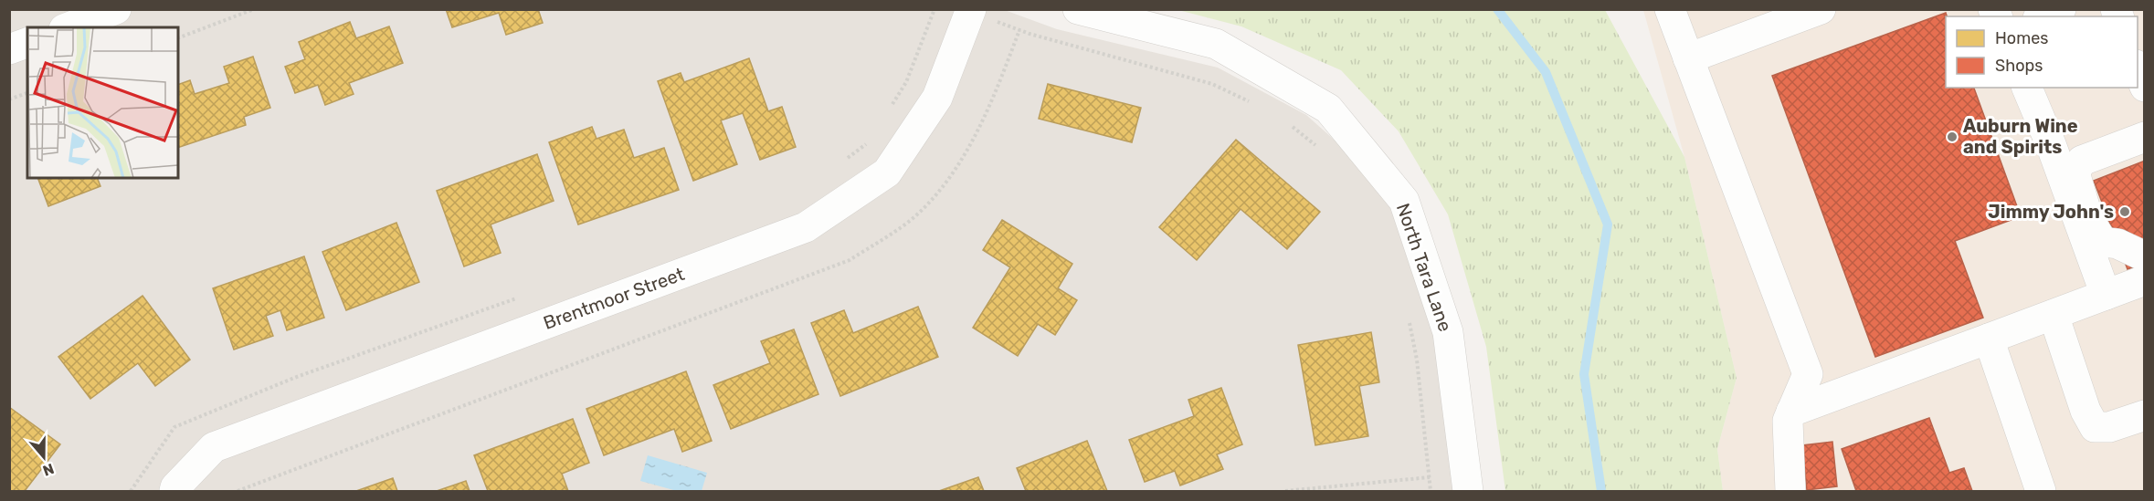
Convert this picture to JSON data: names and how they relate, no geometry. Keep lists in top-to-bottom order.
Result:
{
  "streets": {
    "street": ["North Tara Lane", "Brentmoor Street"]
  },
  "places": ["Auburn Wine and Spirits", "Jimmy John's"],
  "legend": ["Homes", "Shops"],
  "north": "bottom"
}
